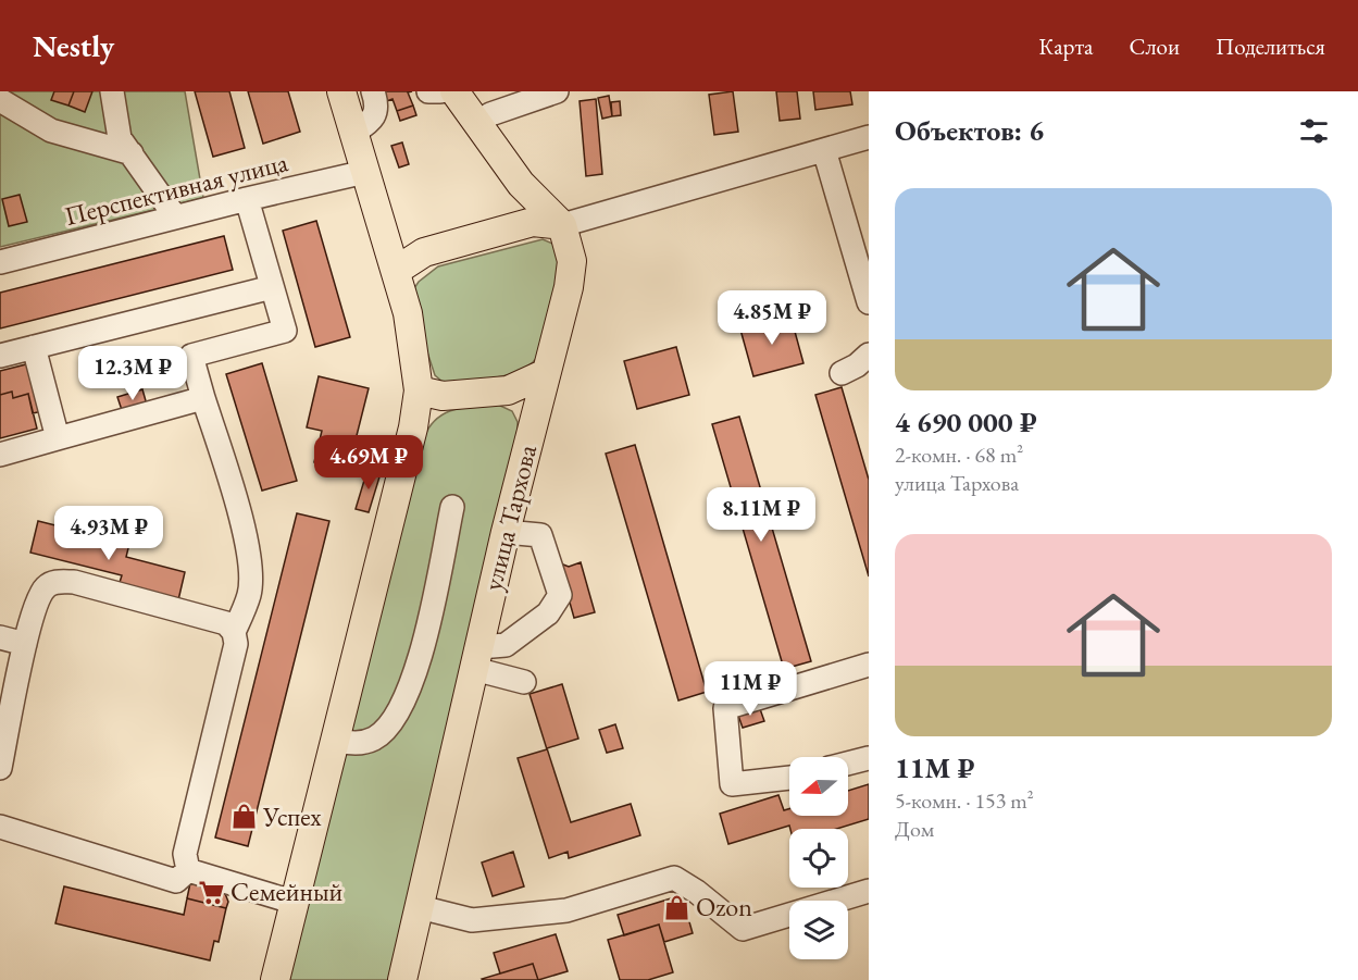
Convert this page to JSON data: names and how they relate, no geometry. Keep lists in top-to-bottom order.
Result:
{
  "streets": {
    "main road": ["улица Тархова"],
    "street": ["Перспективная улица"]
  },
  "places": {
    "shop": ["Успех", "Ozon"],
    "supermarket": ["Семейный"]
  },
  "north": "left",
  "page": {
    "header": "Nestly",
    "nav": ["Карта", "Слои", "Поделиться"],
    "heading": "Объектов: 6",
    "list": [
      {
        "name": "4 690 000 ₽",
        "note": "2-комн. · 68 m² · улица Тархова"
      },
      {
        "name": "11M ₽",
        "note": "5-комн. · 153 m² · Дом"
      }
    ],
    "price": [
      "4.85M ₽",
      "12.3M ₽",
      "4.69M ₽",
      "8.11M ₽",
      "4.93M ₽",
      "11M ₽"
    ]
  }
}
